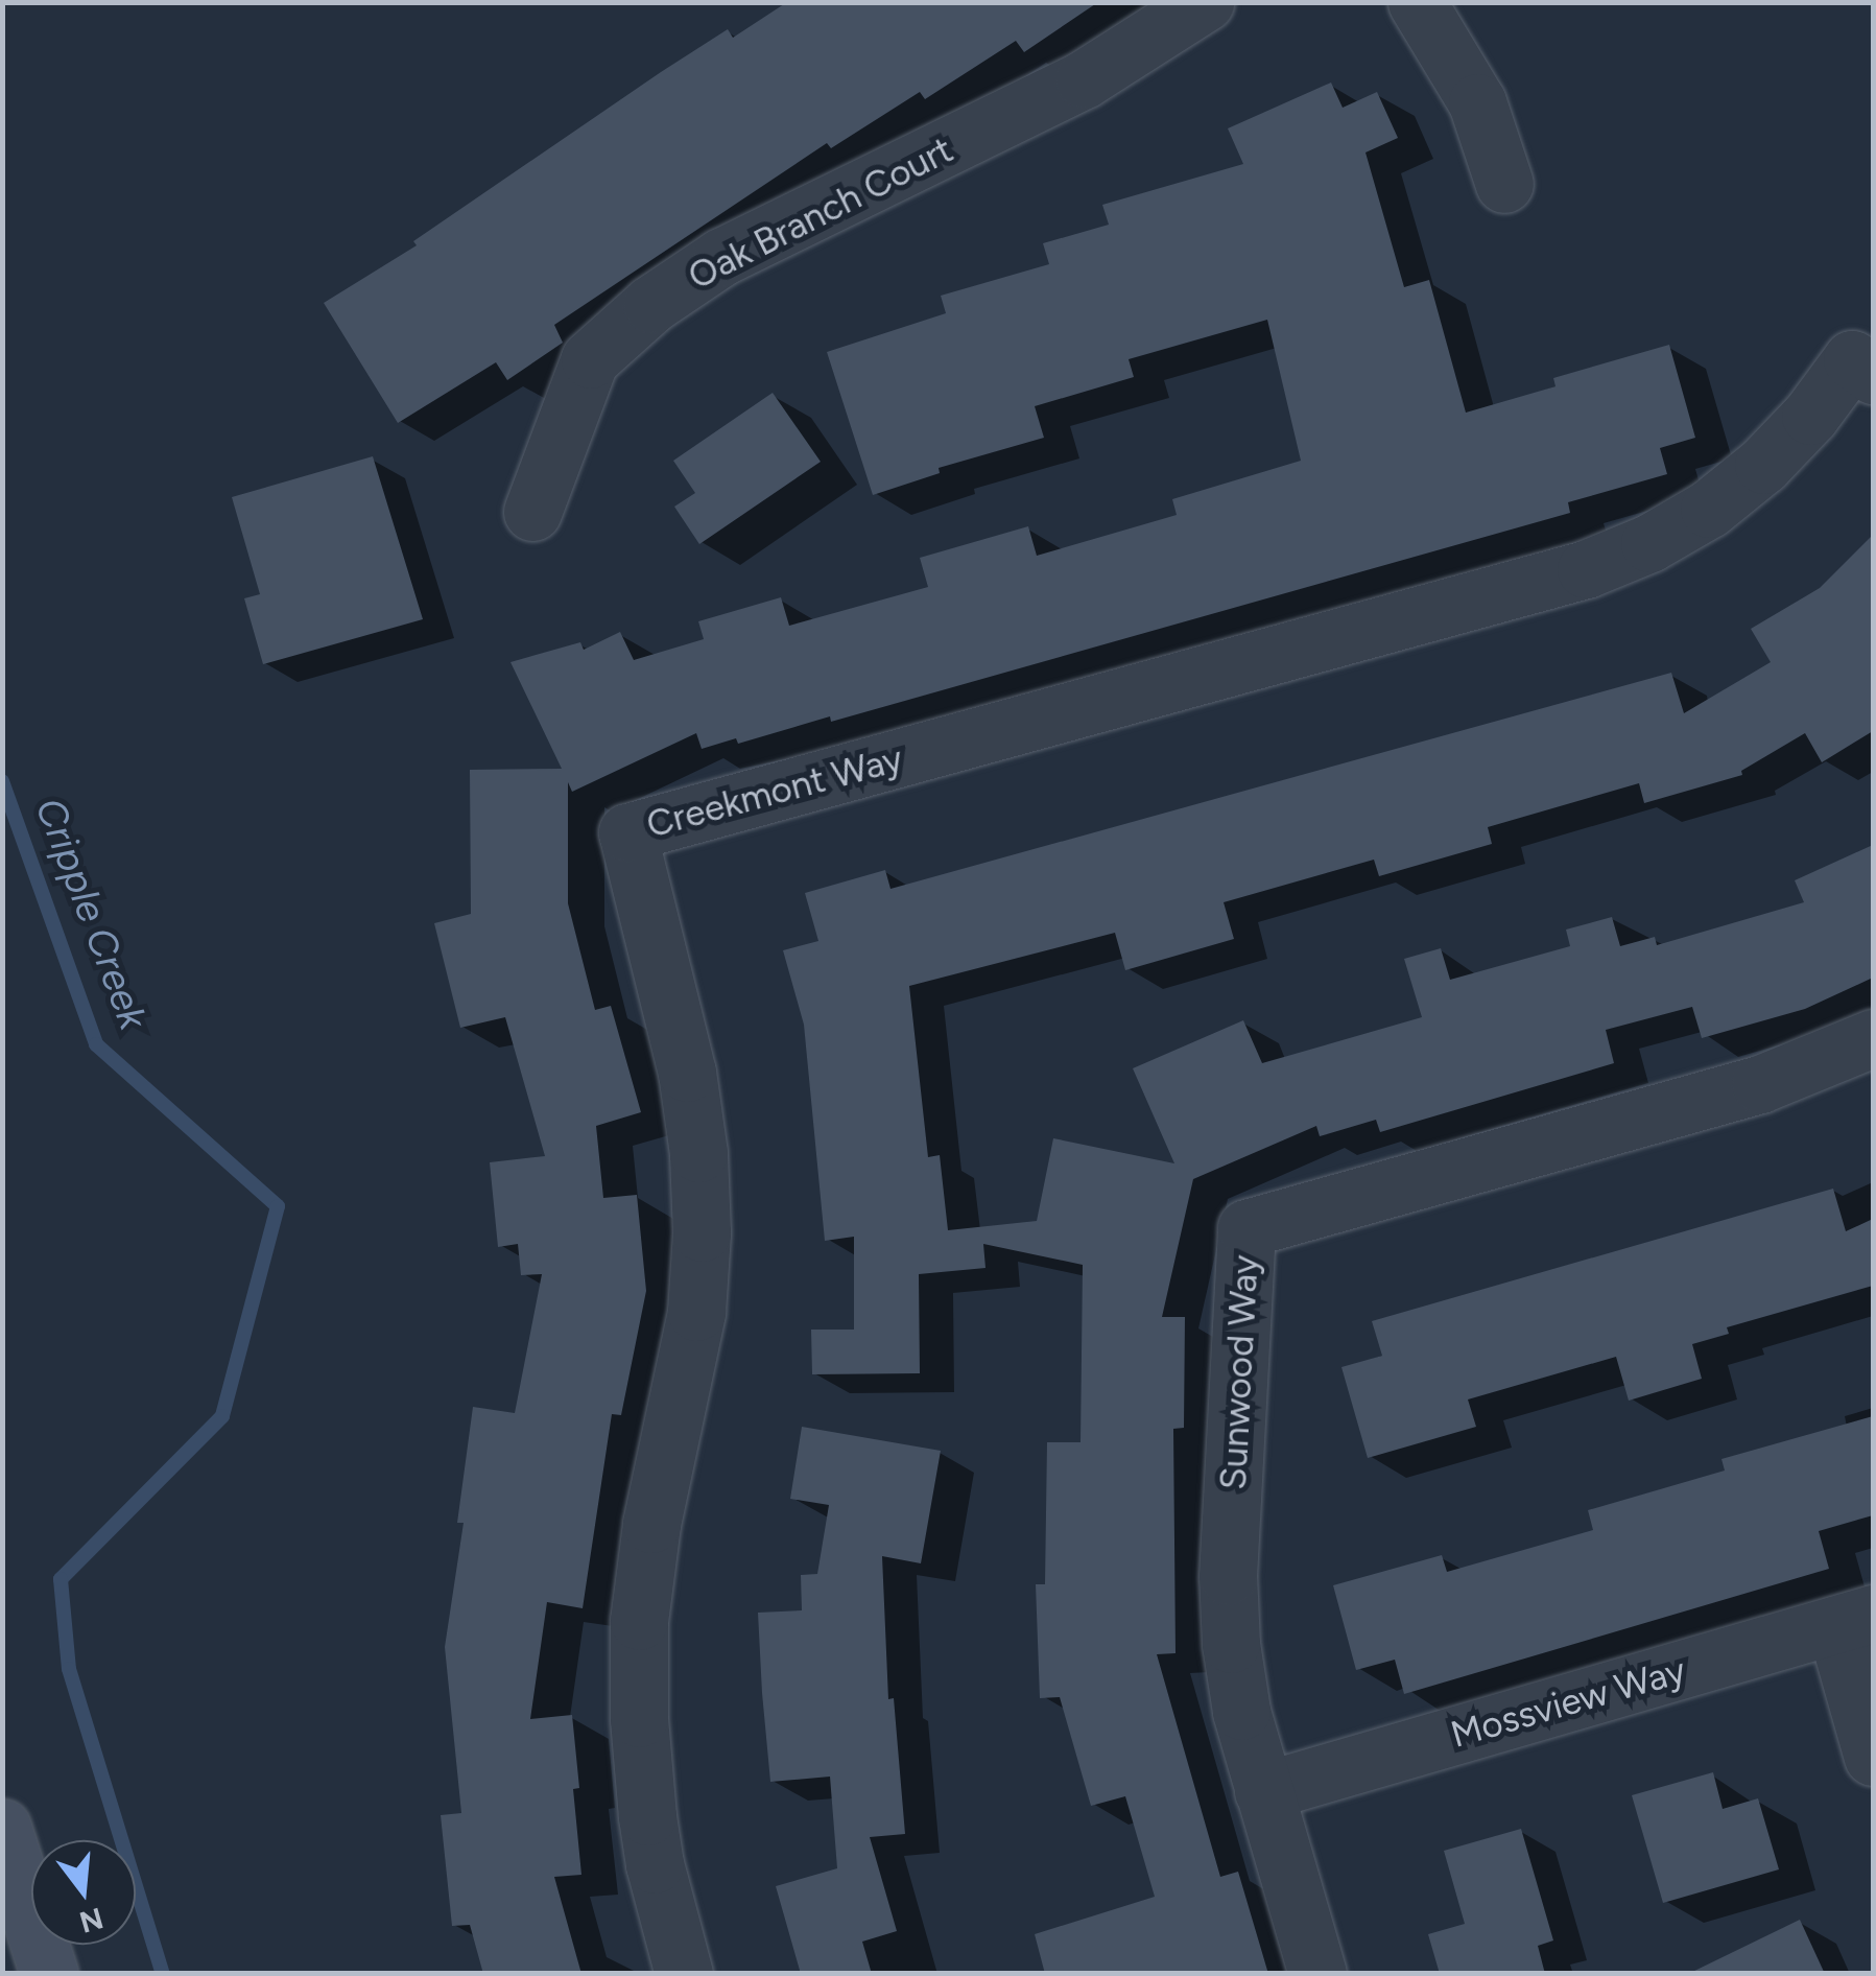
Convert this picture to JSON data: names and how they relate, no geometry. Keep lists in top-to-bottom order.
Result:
{
  "streets": {
    "street": [
      "Oak Branch Court",
      "Creekmont Way",
      "Sunwood Way",
      "Mossview Way"
    ]
  },
  "crossings": [
    ["Sunwood Way", "Mossview Way"]
  ],
  "water": ["Cripple Creek"],
  "north": "bottom"
}
